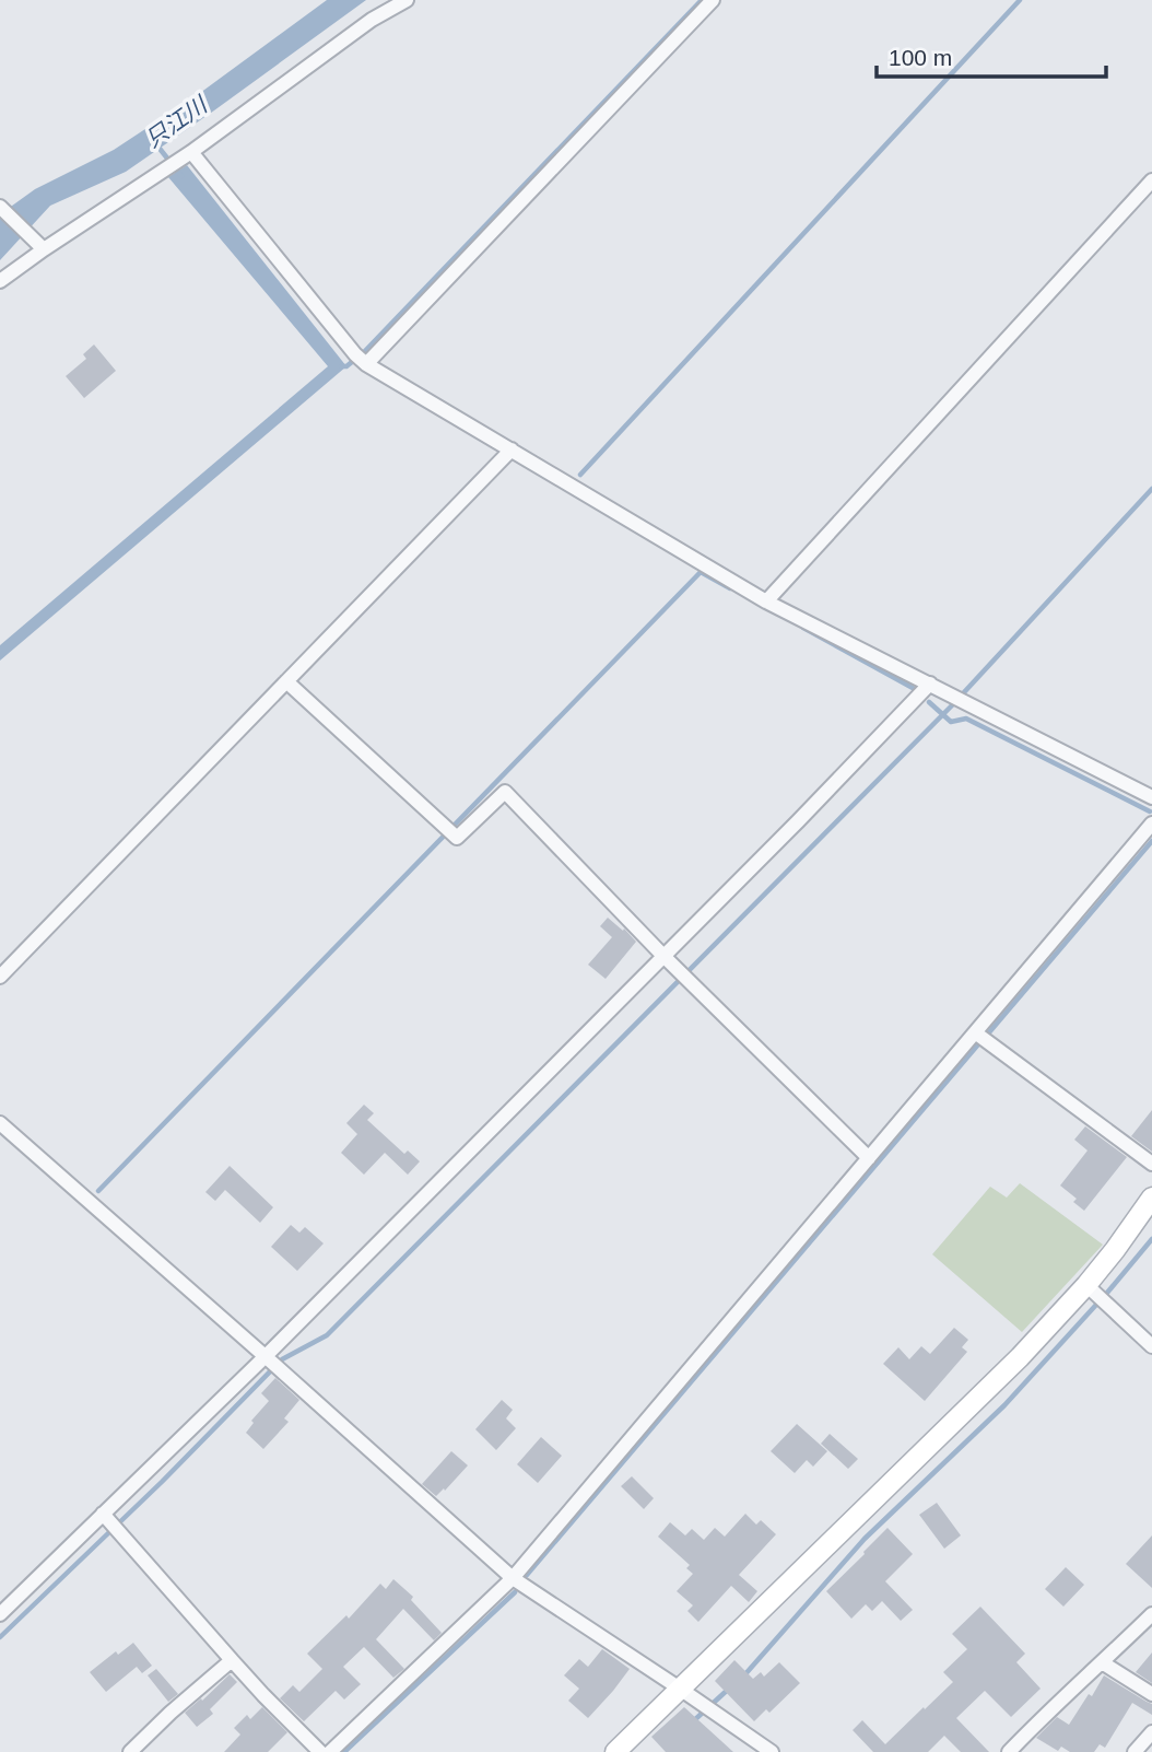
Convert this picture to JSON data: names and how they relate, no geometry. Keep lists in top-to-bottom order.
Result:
{
  "water": ["只江川"],
  "scale_bar": "100 m"
}
